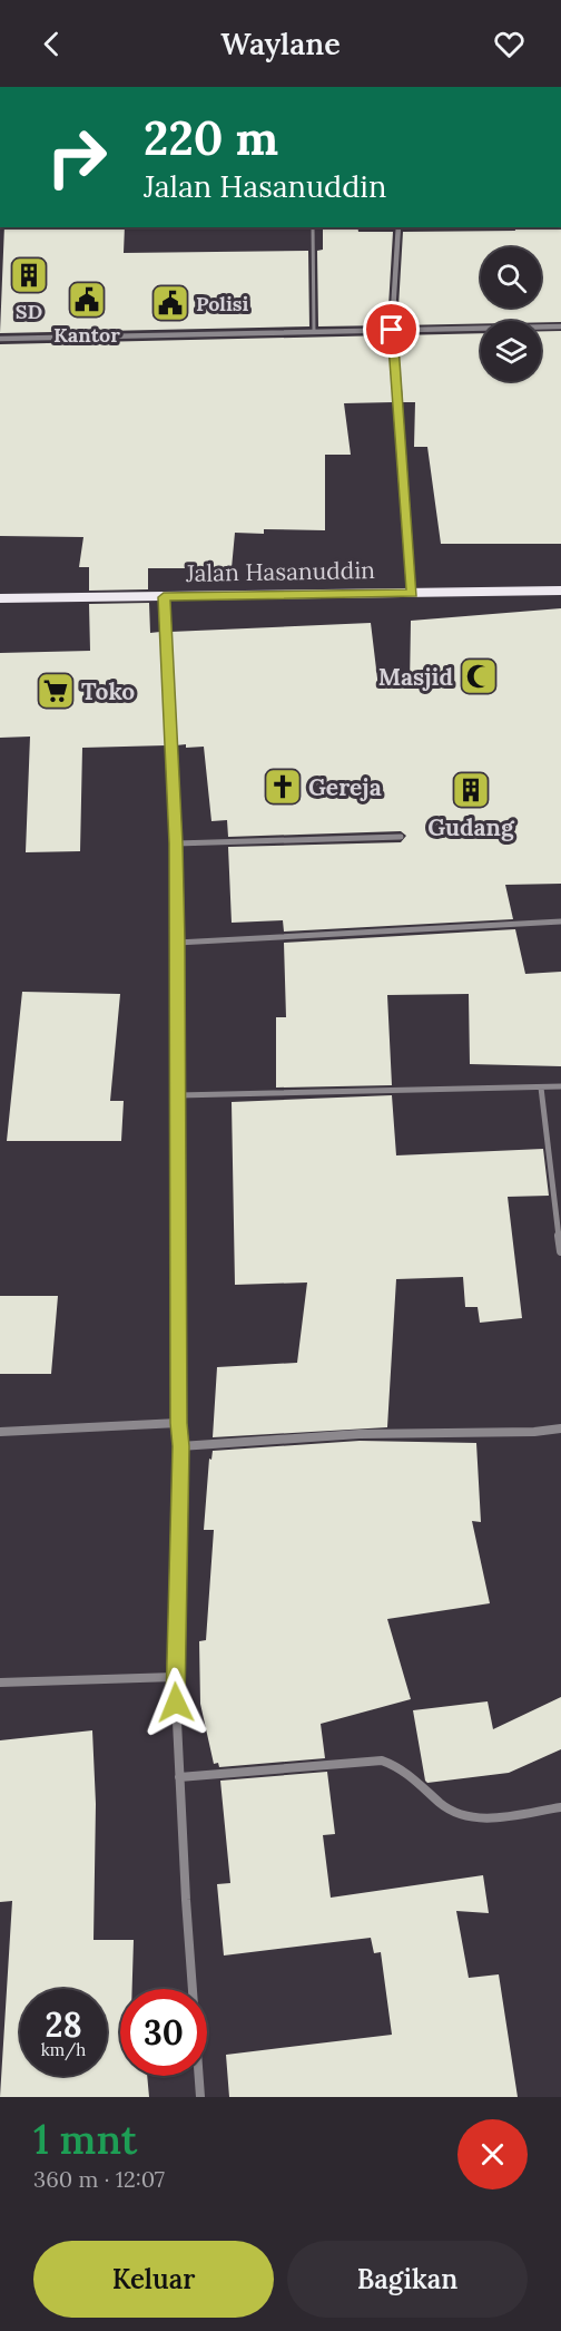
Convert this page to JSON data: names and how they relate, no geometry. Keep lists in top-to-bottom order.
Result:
{
  "streets": {
    "highway": ["Jalan Hasanuddin"]
  },
  "places": {
    "building": ["SD", "Gudang"],
    "public building": ["Kantor", "Polisi"],
    "mosque": ["Masjid"],
    "supermarket": ["Toko"],
    "church": ["Gereja"]
  },
  "page": {
    "header": "Waylane",
    "turn": ["220 m", "Jalan Hasanuddin"],
    "speed": "28 km/h",
    "limit": "30",
    "heading": ["1 mnt", "360 m · 12:07"],
    "buttons": ["Keluar", "Bagikan"]
  }
}
